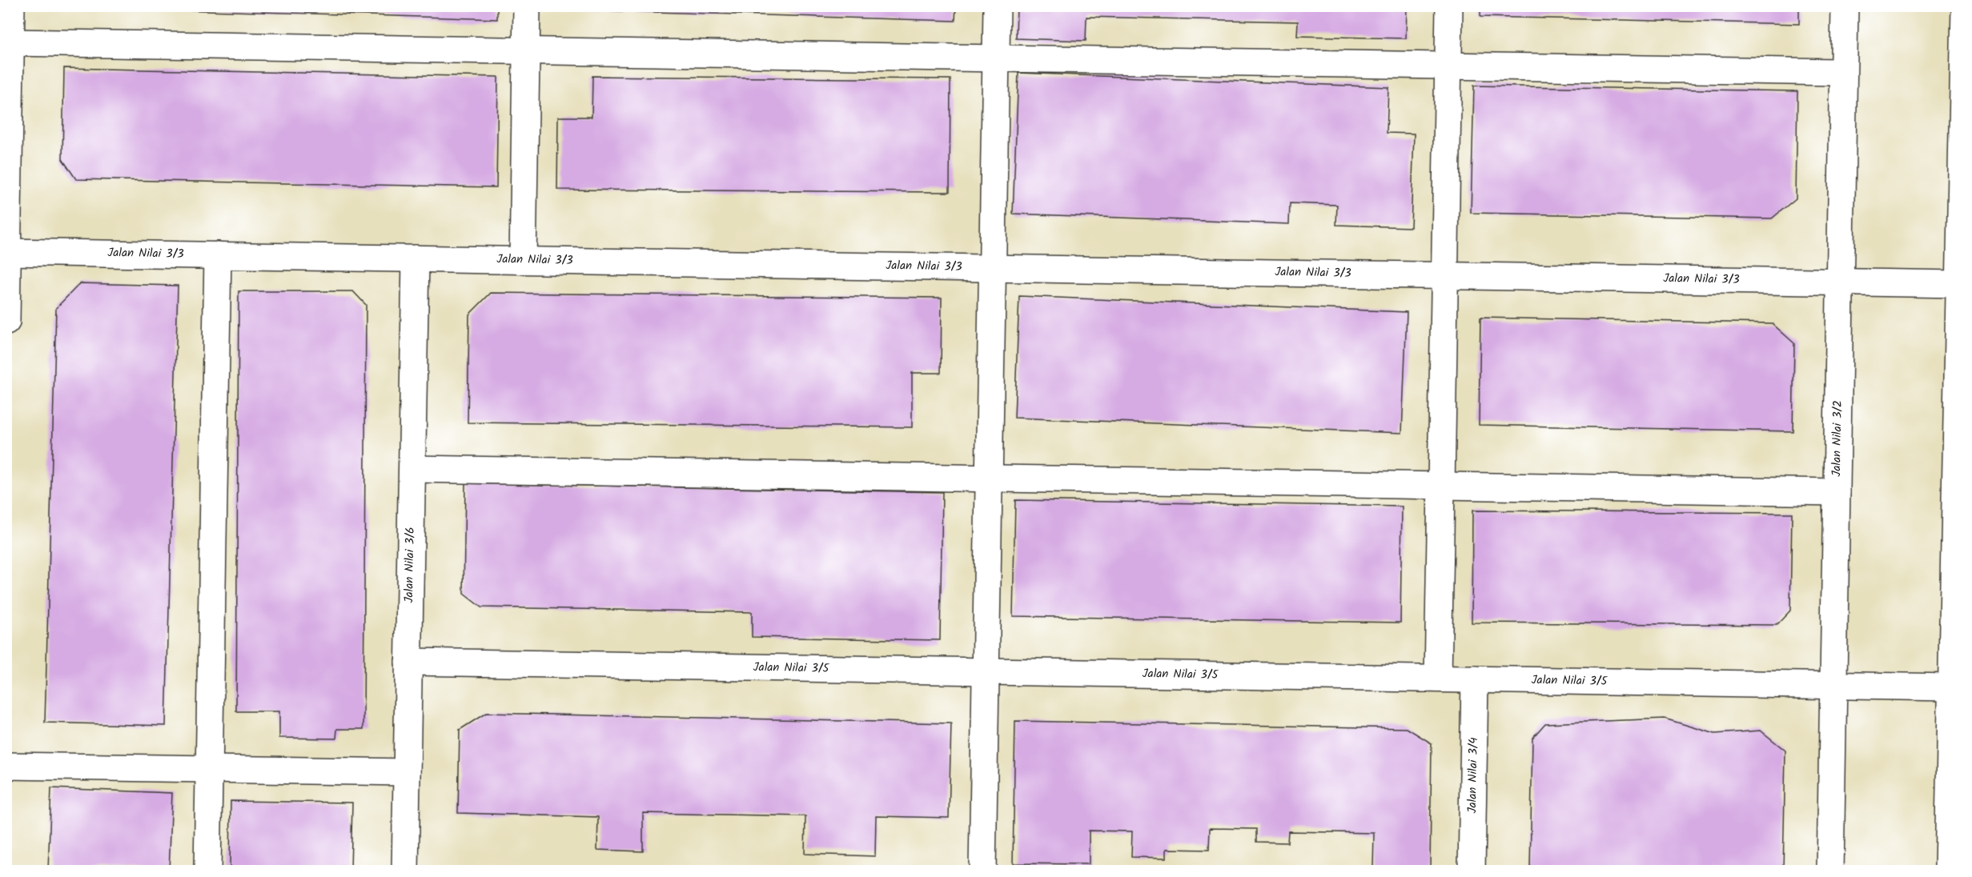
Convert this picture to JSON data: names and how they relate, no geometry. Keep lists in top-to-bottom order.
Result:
{
  "streets": {
    "street": [
      "Jalan Nilai 3/3",
      "Jalan Nilai 3/2",
      "Jalan Nilai 3/6",
      "Jalan Nilai 3/5",
      "Jalan Nilai 3/4"
    ]
  },
  "crossings": [
    ["Jalan Nilai 3/3", "Jalan Nilai 3/2"],
    ["Jalan Nilai 3/3", "Jalan Nilai 3/6"],
    ["Jalan Nilai 3/2", "Jalan Nilai 3/5"],
    ["Jalan Nilai 3/6", "Jalan Nilai 3/5"],
    ["Jalan Nilai 3/5", "Jalan Nilai 3/4"]
  ]
}
